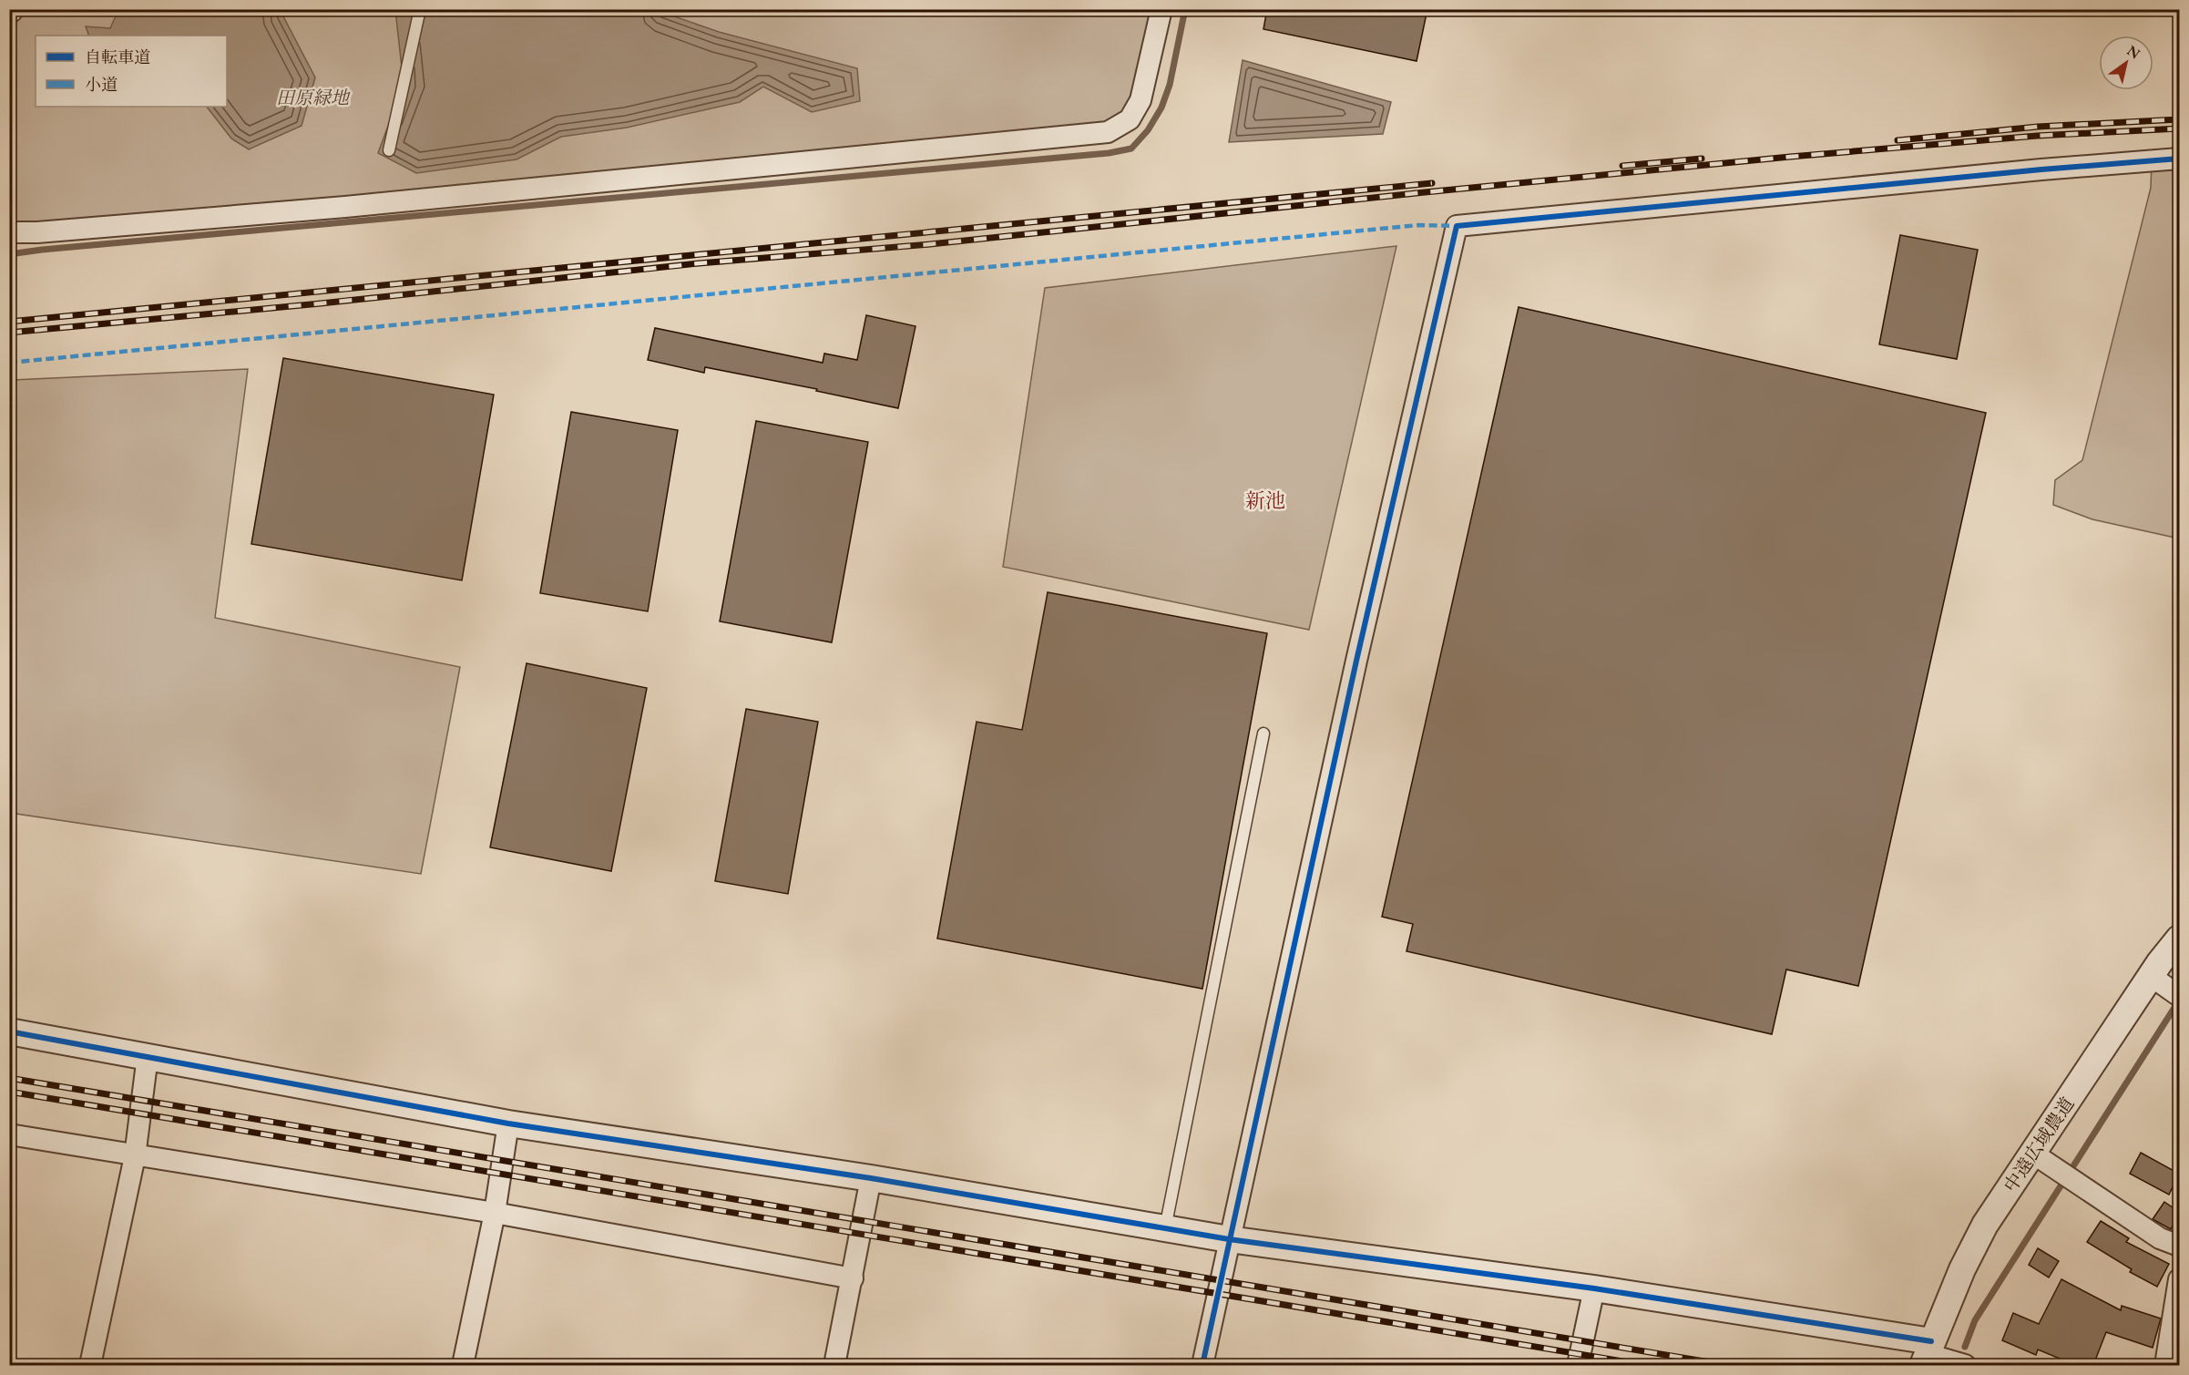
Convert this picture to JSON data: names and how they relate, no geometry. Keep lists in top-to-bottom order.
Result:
{
  "streets": {
    "street": ["中遠広域農道"]
  },
  "districts": ["新池"],
  "parks": ["田原緑地"],
  "legend": ["自転車道", "小道"],
  "north": "top right"
}
